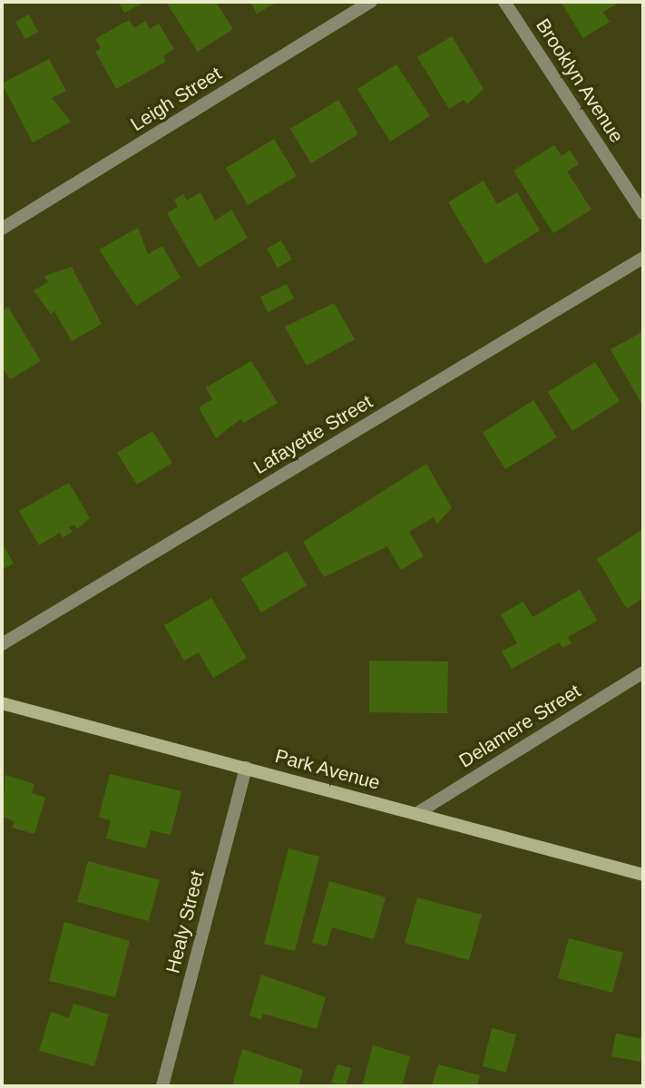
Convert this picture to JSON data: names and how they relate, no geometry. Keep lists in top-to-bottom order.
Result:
{
  "streets": {
    "main road": ["Park Avenue"],
    "street": [
      "Brooklyn Avenue",
      "Leigh Street",
      "Lafayette Street",
      "Delamere Street",
      "Healy Street"
    ]
  },
  "crossings": [
    ["Delamere Street", "Park Avenue"],
    ["Park Avenue", "Healy Street"]
  ]
}
